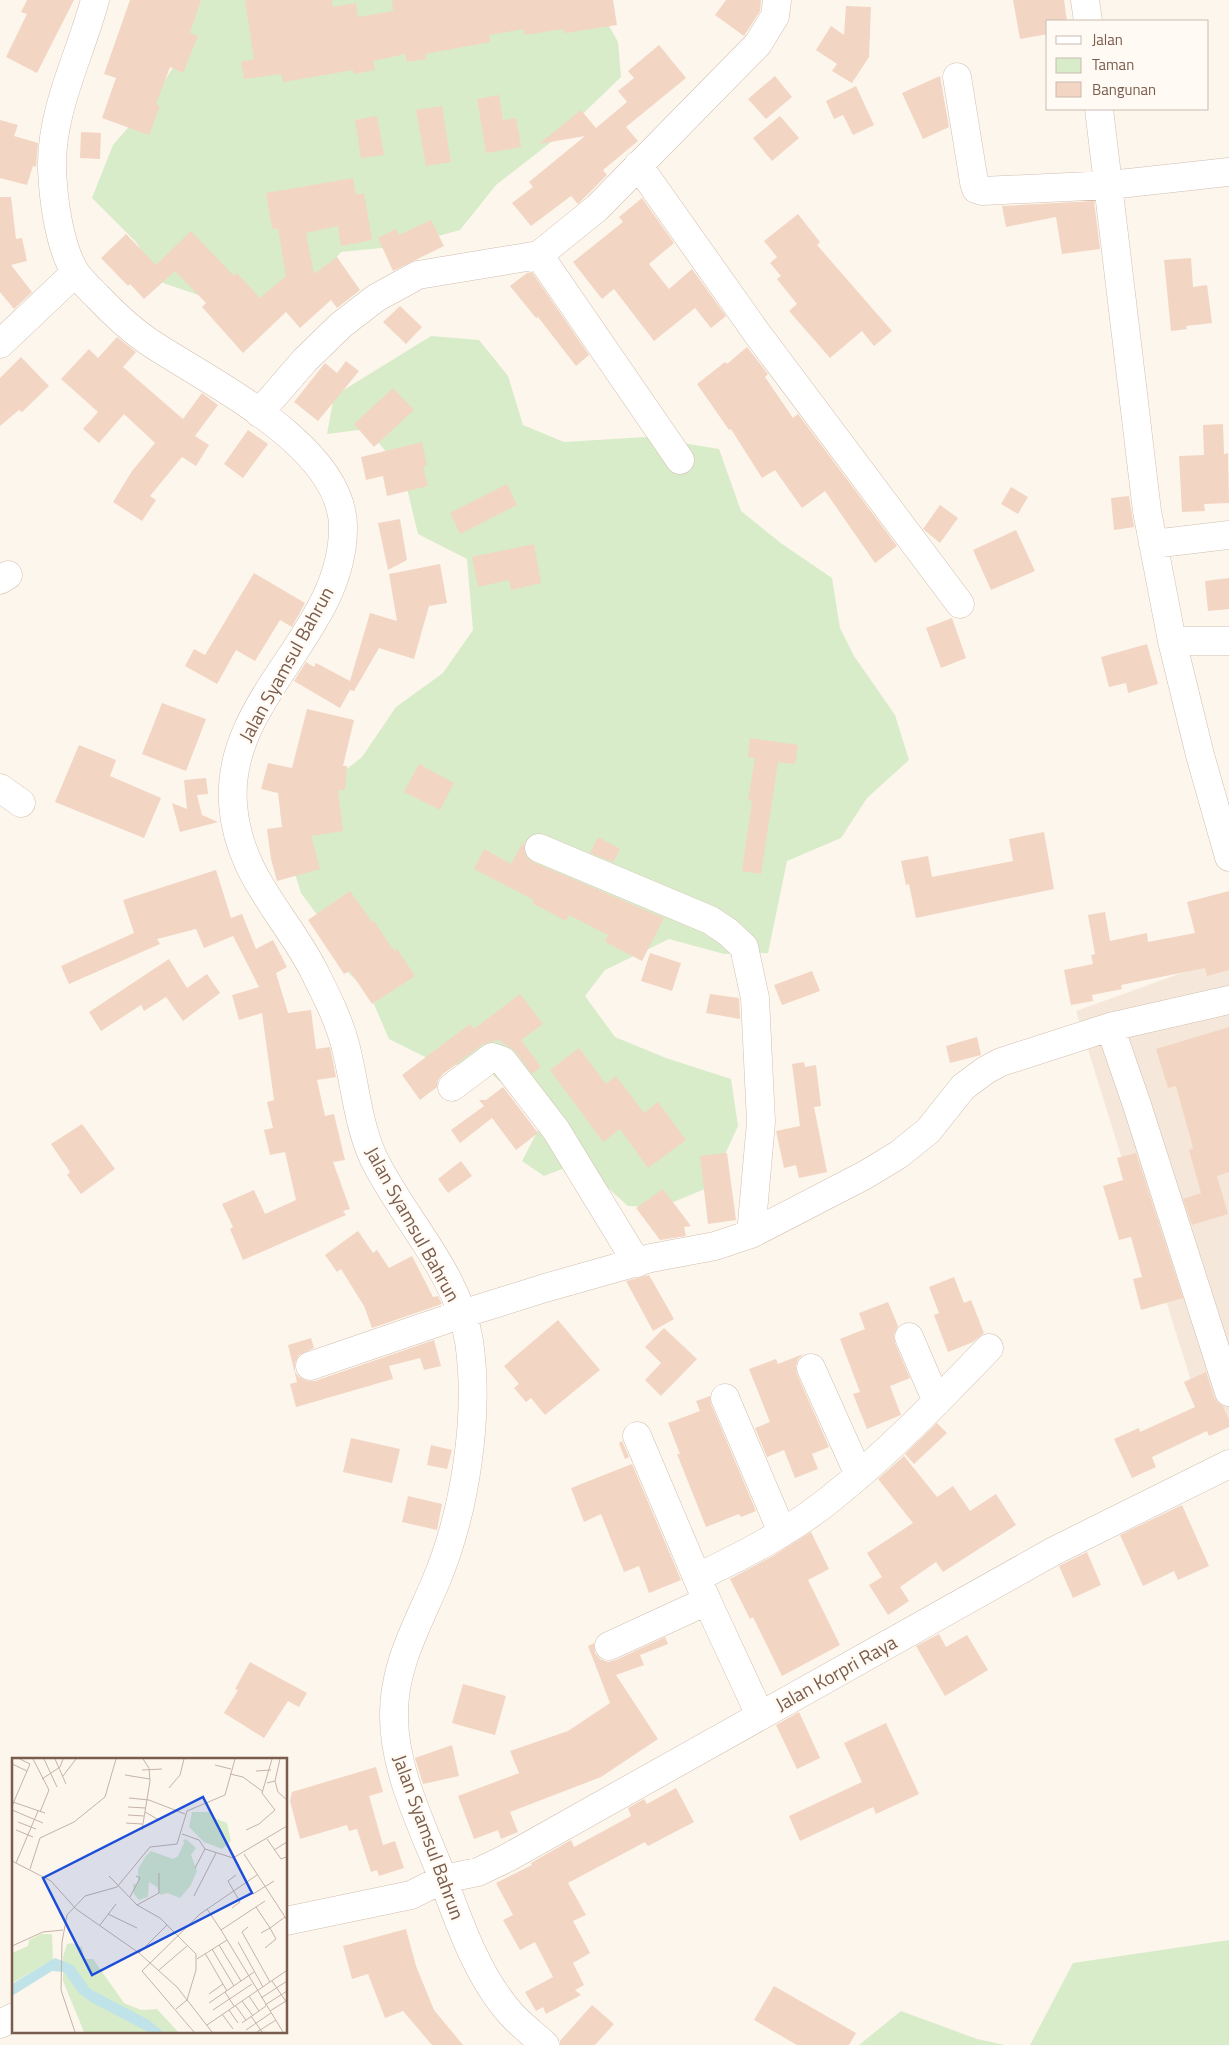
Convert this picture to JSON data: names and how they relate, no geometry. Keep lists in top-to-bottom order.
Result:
{
  "streets": {
    "street": ["Jalan Syamsul Bahrun", "Jalan Korpri Raya"]
  },
  "crossings": [
    ["Jalan Syamsul Bahrun", "Jalan Korpri Raya"]
  ],
  "legend": ["Jalan", "Taman", "Bangunan"]
}
